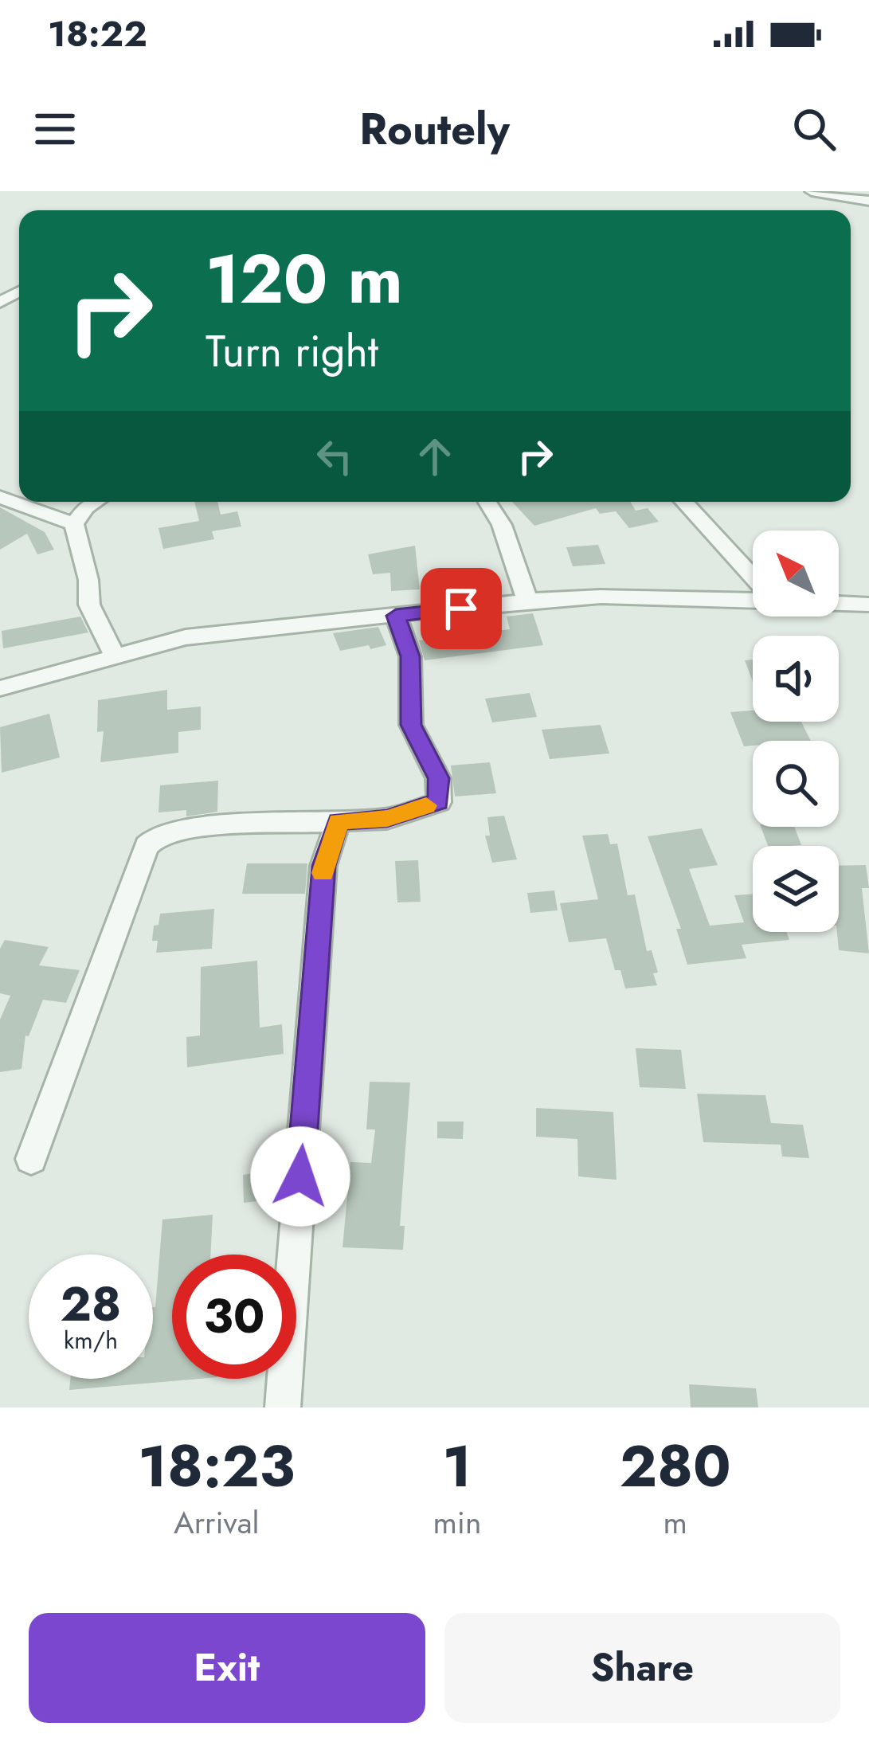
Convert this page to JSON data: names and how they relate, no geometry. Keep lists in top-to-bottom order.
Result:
{
  "north": "top left",
  "page": {
    "status": "18:22",
    "header": "Routely",
    "turn": ["120 m", "Turn right"],
    "speed": "28 km/h",
    "limit": "30",
    "eta": [
      "18:23",
      "Arrival",
      "1",
      "min",
      "280",
      "m"
    ],
    "buttons": ["Exit", "Share"]
  }
}
